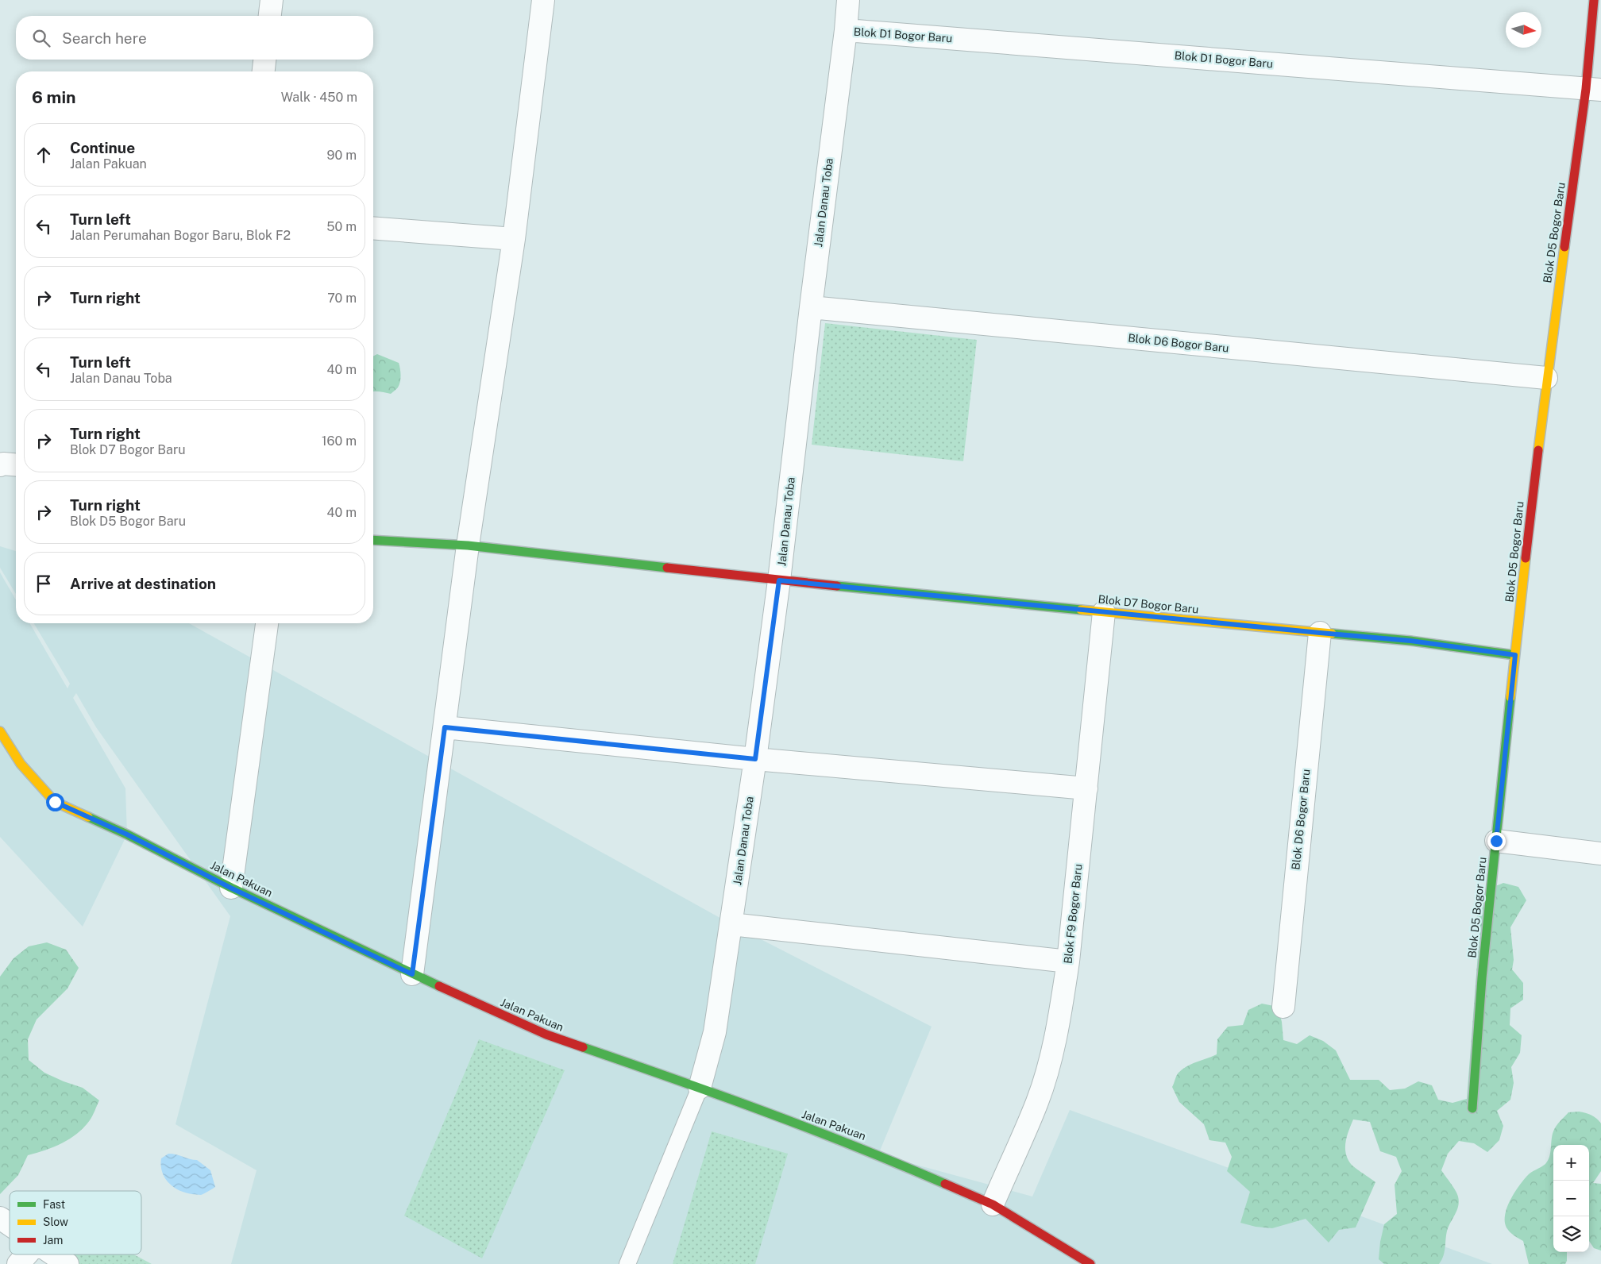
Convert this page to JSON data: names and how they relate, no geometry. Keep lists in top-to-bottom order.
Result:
{
  "streets": {
    "street": [
      "Blok D1 Bogor Baru",
      "Jalan Danau Toba",
      "Blok D5 Bogor Baru",
      "Blok D6 Bogor Baru",
      "Blok D7 Bogor Baru",
      "Jalan Pakuan",
      "Blok F9 Bogor Baru"
    ]
  },
  "crossings": [
    ["Blok D1 Bogor Baru", "Jalan Danau Toba"],
    ["Blok D1 Bogor Baru", "Blok D5 Bogor Baru"],
    ["Jalan Danau Toba", "Blok D6 Bogor Baru"],
    ["Jalan Danau Toba", "Blok D7 Bogor Baru"],
    ["Jalan Danau Toba", "Jalan Pakuan"],
    ["Blok D5 Bogor Baru", "Blok D6 Bogor Baru"],
    ["Blok D5 Bogor Baru", "Blok D7 Bogor Baru"],
    ["Blok D6 Bogor Baru", "Blok D7 Bogor Baru"],
    ["Blok D7 Bogor Baru", "Blok F9 Bogor Baru"],
    ["Jalan Pakuan", "Blok F9 Bogor Baru"]
  ],
  "legend": ["Fast", "Slow", "Jam"],
  "north": "right",
  "page": {
    "search": "Search here",
    "heading": ["6 min", "Walk · 450 m"],
    "list": [
      ["Continue", "Jalan Pakuan", "90 m"],
      ["Turn left", "Jalan Perumahan Bogor Baru, Blok F2", "50 m"],
      ["Turn right", "70 m"],
      ["Turn left", "Jalan Danau Toba", "40 m"],
      ["Turn right", "Blok D7 Bogor Baru", "160 m"],
      ["Turn right", "Blok D5 Bogor Baru", "40 m"],
      "Arrive at destination"
    ],
    "map_buttons": ["+", "−"]
  }
}
